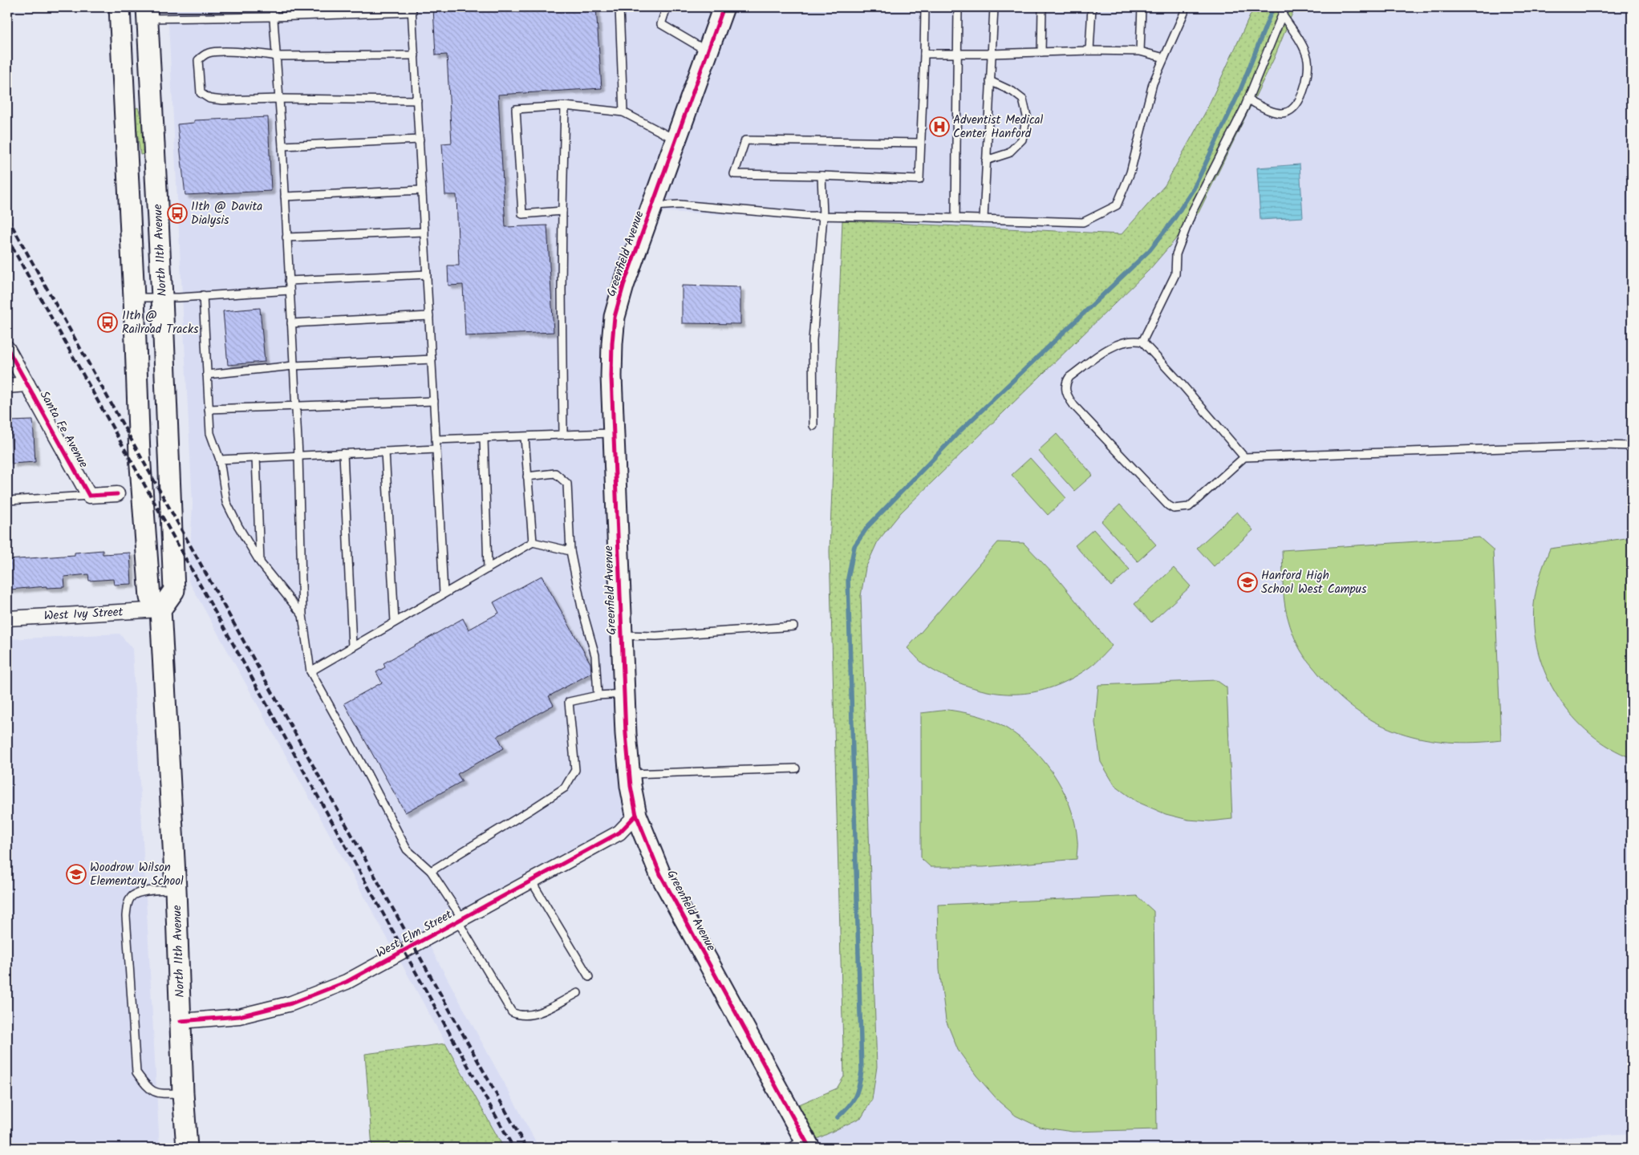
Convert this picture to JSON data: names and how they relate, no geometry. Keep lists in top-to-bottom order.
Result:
{
  "streets": {
    "main road": ["North 11th Avenue", "Greenfield Avenue"],
    "street": ["Santa Fe Avenue", "West Ivy Street", "West Elm Street"]
  },
  "crossings": [
    ["North 11th Avenue", "West Ivy Street"],
    ["North 11th Avenue", "West Elm Street"],
    ["Greenfield Avenue", "West Elm Street"]
  ],
  "places": {
    "hospital": ["Adventist Medical Center Hanford"],
    "bus stop": ["11th @ Davita Dialysis", "11th @ Railroad Tracks"],
    "school or university": ["Hanford High School West Campus", "Woodrow Wilson Elementary School"]
  }
}
